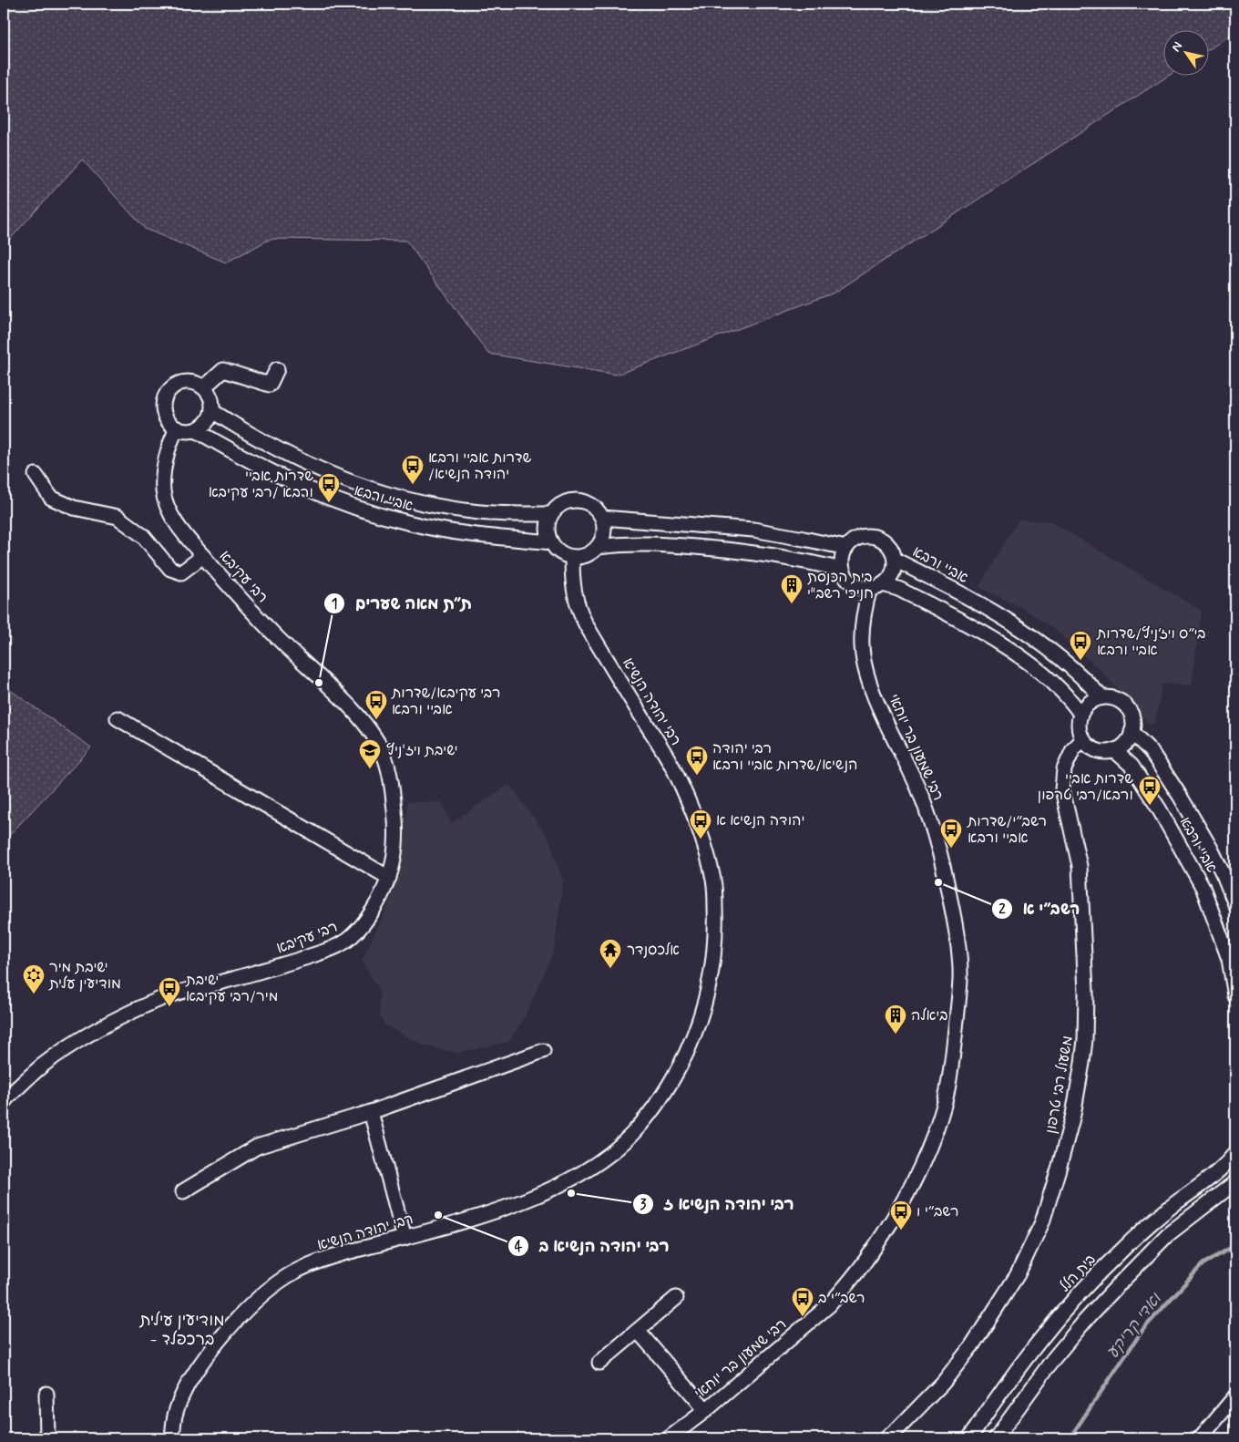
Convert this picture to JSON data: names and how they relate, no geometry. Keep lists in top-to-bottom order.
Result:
{
  "streets": {
    "street": [
      "אביי ורבא",
      "רבי עקיבא",
      "רבי יהודה הנשיא",
      "רבי שמעון בר יוחאי",
      "משעול רבי טרפון",
      "בית הלל"
    ]
  },
  "crossings": [
    ["אביי ורבא", "רבי עקיבא"],
    ["אביי ורבא", "רבי יהודה הנשיא"],
    ["אביי ורבא", "רבי שמעון בר יוחאי"],
    ["אביי ורבא", "משעול רבי טרפון"]
  ],
  "districts": ["מודיעין עילית - ברכפלד"],
  "water": ["ואדי קריקע"],
  "places": {
    "bus stop": [
      "שדרות אביי ורבא /יהודה הנשיא",
      "שדרות אביי ורבא /רבי עקיבא",
      "בי״ס ויז׳ניץ/שדרות אביי ורבא",
      "רבי עקיבא/שדרות אביי ורבא",
      "רבי יהודה הנשיא/שדרות אביי ורבא",
      "שדרות אביי ורבא/רבי טרפון",
      "יהודה הנשיא א",
      "רשב״י/שדרות אביי ורבא",
      "ישיבת מיר/רבי עקיבא",
      "רשב״י ו",
      "רשב״י ב"
    ],
    "building": ["בית הכנסת חניכי רשב\"י", "ביאלה"],
    "other": [
      "ת״ת מאה שערים",
      "רשב״י א",
      "רבי יהודה הנשיא ז",
      "רבי יהודה הנשיא ב"
    ],
    "school or university": ["ישיבת ויז'ניץ"],
    "temple": ["אלכסנדר"],
    "synagogue": ["ישיבת מיר מודיעין עלית"]
  },
  "north": "top left"
}
